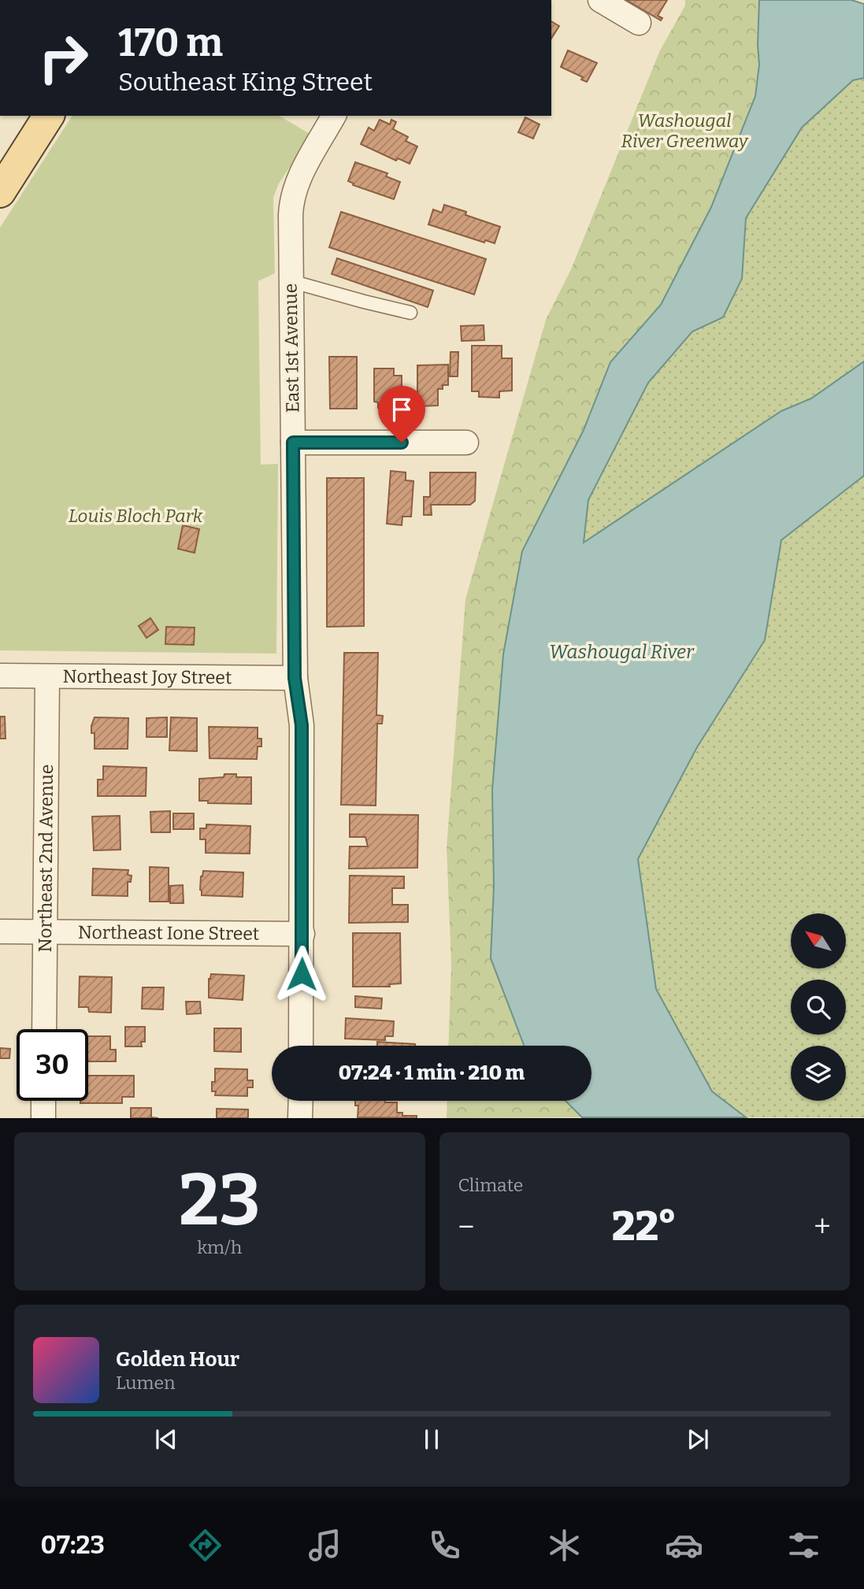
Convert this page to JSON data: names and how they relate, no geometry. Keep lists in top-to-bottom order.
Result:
{
  "streets": {
    "street": [
      "East 1st Avenue",
      "Northeast Joy Street",
      "Northeast 2nd Avenue",
      "Northeast Ione Street"
    ]
  },
  "crossings": [
    ["East 1st Avenue", "Northeast Joy Street"],
    ["East 1st Avenue", "Northeast Ione Street"],
    ["Northeast Joy Street", "Northeast 2nd Avenue"],
    ["Northeast 2nd Avenue", "Northeast Ione Street"]
  ],
  "water": ["Washougal River"],
  "parks": ["Washougal River Greenway", "Louis Bloch Park"],
  "north": "top left",
  "page": {
    "turn": ["170 m", "Southeast King Street"],
    "limit": "30",
    "trip": "07:24 · 1 min · 210 m",
    "tile": [
      ["23", "km/h"],
      "Climate"
    ],
    "heat": ["−", "22°", "+"],
    "song": ["Golden Hour", "Lumen"],
    "tabs": "07:23"
  }
}
